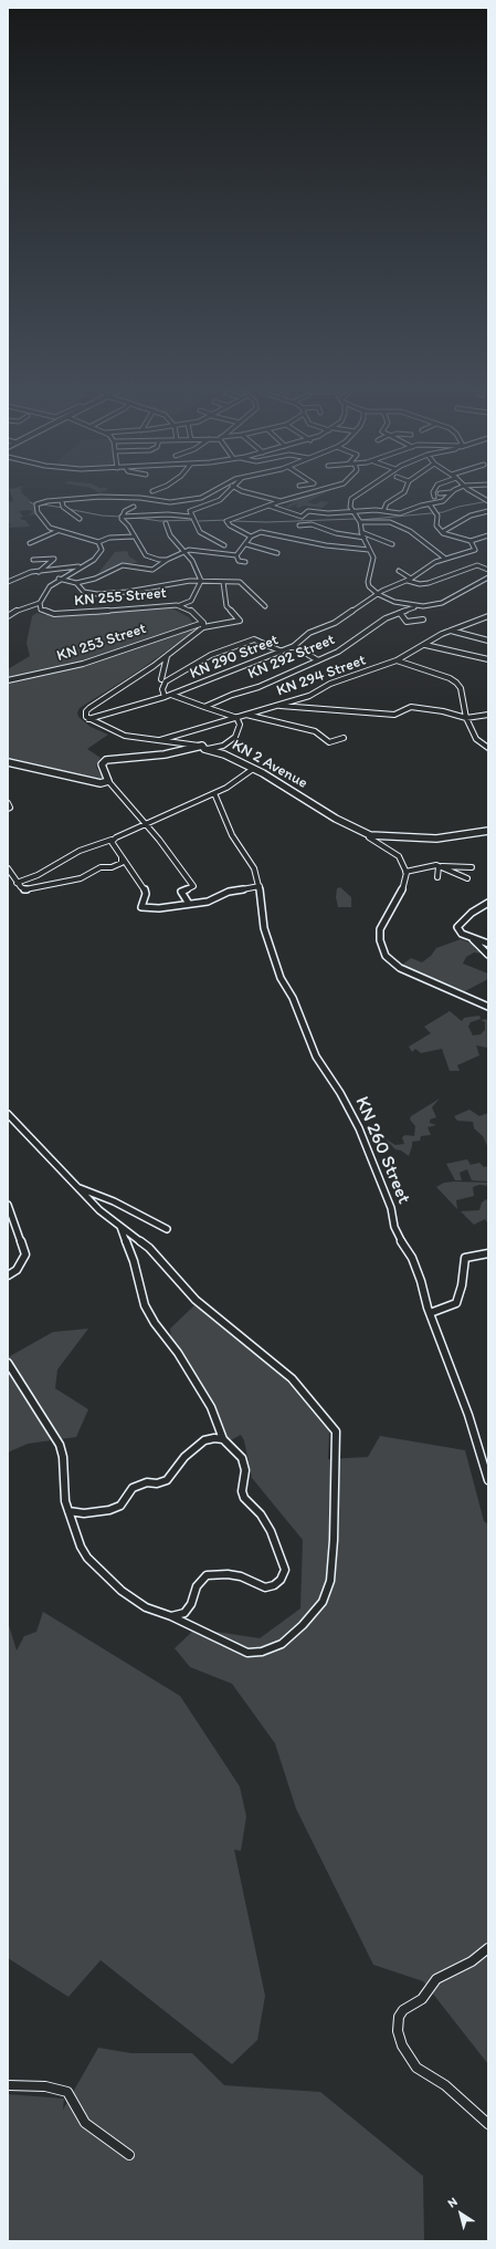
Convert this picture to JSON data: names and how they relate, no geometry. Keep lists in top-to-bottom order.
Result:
{
  "streets": {
    "main road": ["KN 2 Avenue"],
    "street": [
      "KN 255 Street",
      "KN 253 Street",
      "KN 290 Street",
      "KN 292 Street",
      "KN 294 Street",
      "KN 260 Street"
    ]
  },
  "crossings": [
    ["KN 255 Street", "KN 253 Street"]
  ],
  "north": "top left"
}
